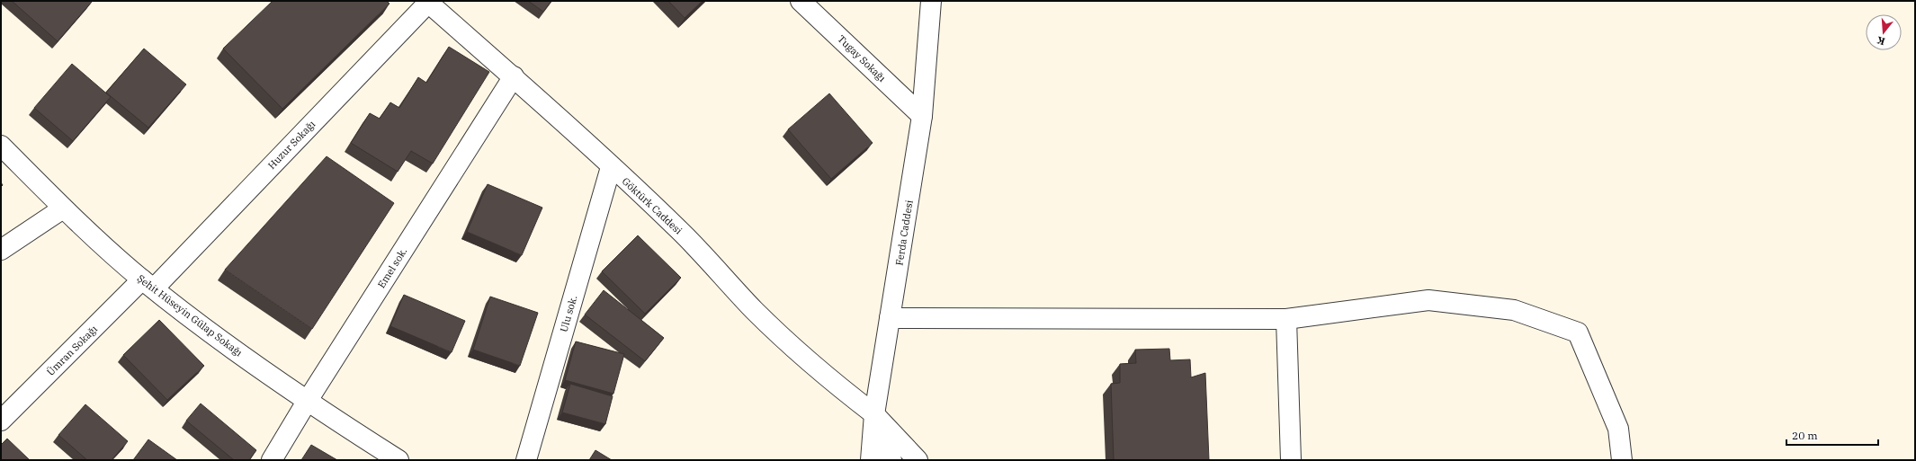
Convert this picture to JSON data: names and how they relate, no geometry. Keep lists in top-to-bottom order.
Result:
{
  "streets": {
    "street": [
      "Tugay Sokağı",
      "Huzur Sokağı",
      "Göktürk Caddesi",
      "Ferda Caddesi",
      "Emel sok.",
      "Ulu sok.",
      "Şehit Hüseyin Gülap Sokağı",
      "Ümran Sokağı"
    ]
  },
  "crossings": [
    ["Tugay Sokağı", "Ferda Caddesi"],
    ["Huzur Sokağı", "Göktürk Caddesi"],
    ["Huzur Sokağı", "Şehit Hüseyin Gülap Sokağı"],
    ["Huzur Sokağı", "Ümran Sokağı"],
    ["Göktürk Caddesi", "Ferda Caddesi"],
    ["Göktürk Caddesi", "Emel sok."],
    ["Göktürk Caddesi", "Ulu sok."],
    ["Emel sok.", "Şehit Hüseyin Gülap Sokağı"],
    ["Şehit Hüseyin Gülap Sokağı", "Ümran Sokağı"]
  ],
  "scale_bar": "20 m",
  "north": "bottom"
}
